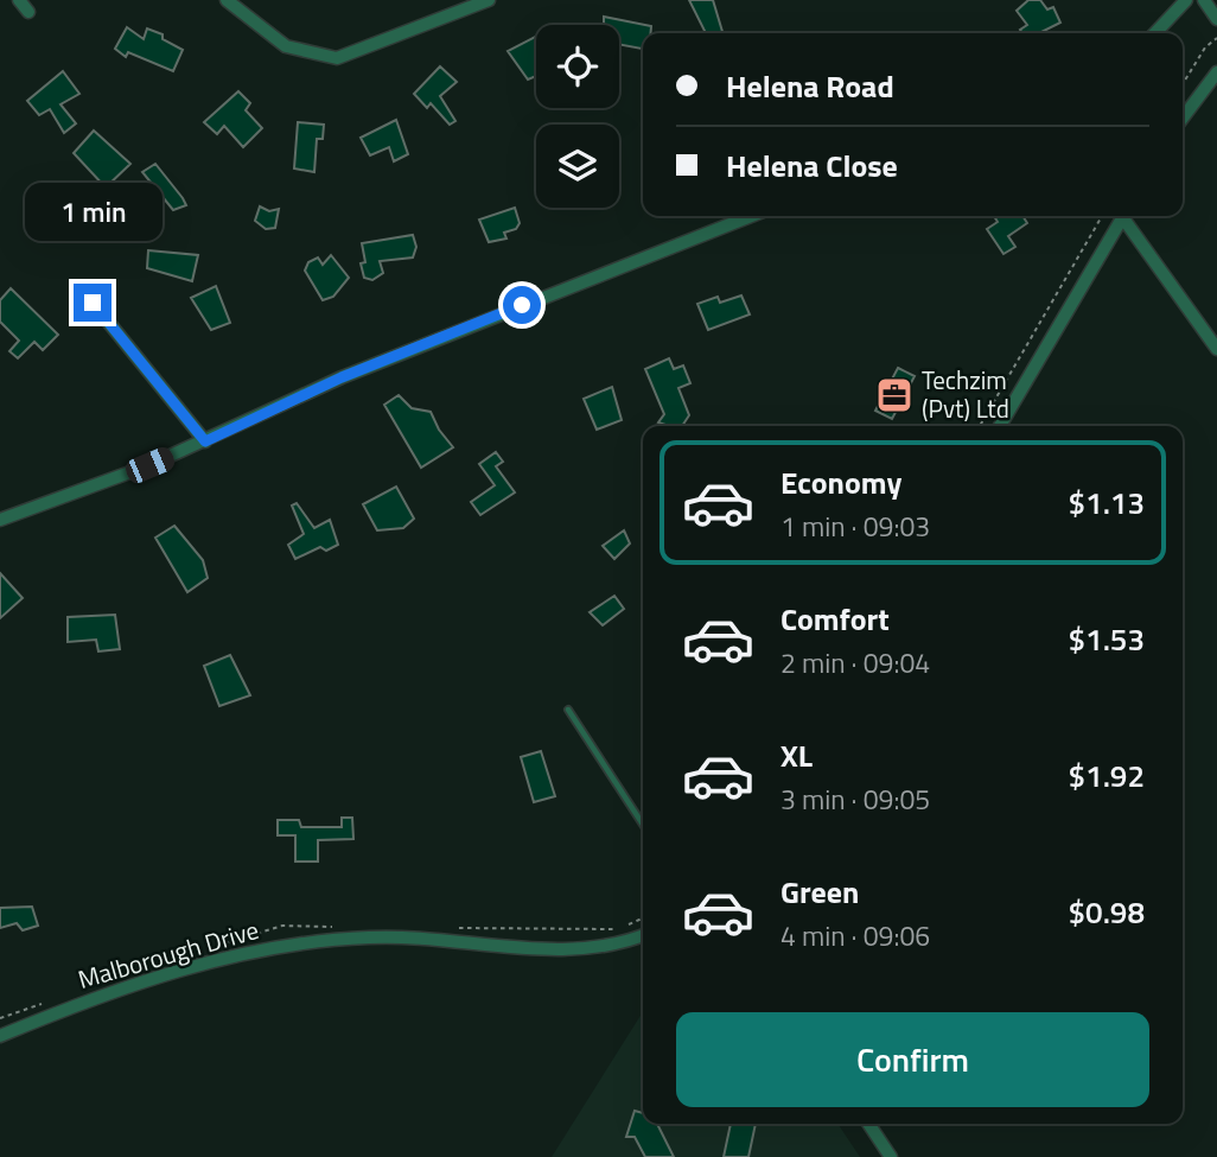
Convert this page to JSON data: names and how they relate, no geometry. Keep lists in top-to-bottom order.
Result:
{
  "streets": {
    "street": ["Malborough Drive"]
  },
  "places": {
    "office": ["Techzim (Pvt) Ltd"]
  },
  "page": {
    "banner": ["Helena Road", "Helena Close"],
    "bubble": "1 min",
    "list": [
      {
        "name": "Economy",
        "note": "1 min · 09:03",
        "value": "$1.13"
      },
      {
        "name": "Comfort",
        "note": "2 min · 09:04",
        "value": "$1.53"
      },
      {
        "name": "XL",
        "note": "3 min · 09:05",
        "value": "$1.92"
      },
      {
        "name": "Green",
        "note": "4 min · 09:06",
        "value": "$0.98"
      }
    ],
    "buttons": "Confirm"
  }
}
